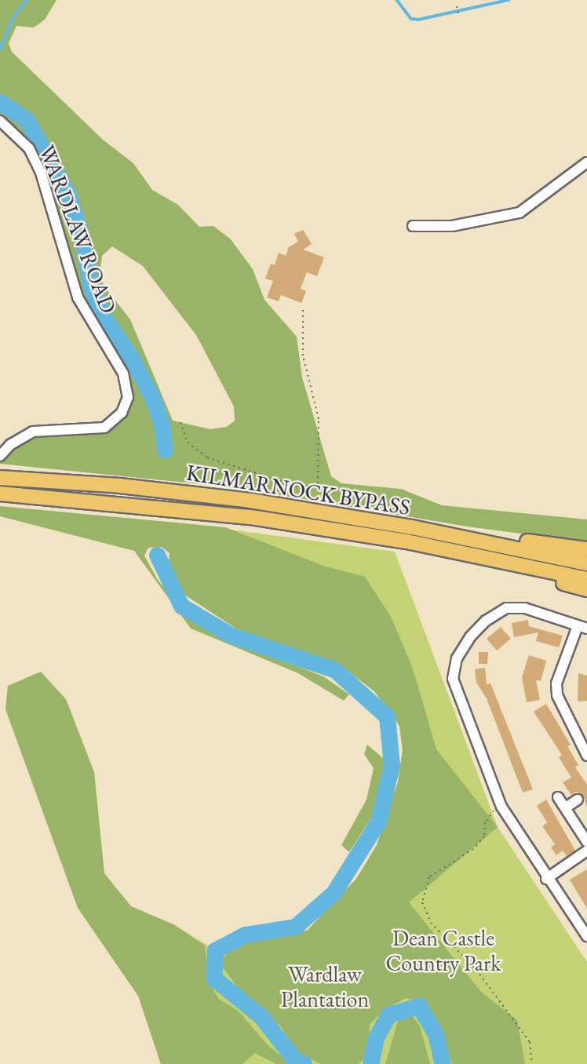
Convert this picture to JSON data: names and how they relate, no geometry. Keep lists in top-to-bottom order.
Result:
{
  "streets": {
    "highway": ["KILMARNOCK BYPASS"],
    "street": ["WARDLAW ROAD"]
  },
  "parks": ["Dean Castle Country Park", "Wardlaw Plantation"]
}
